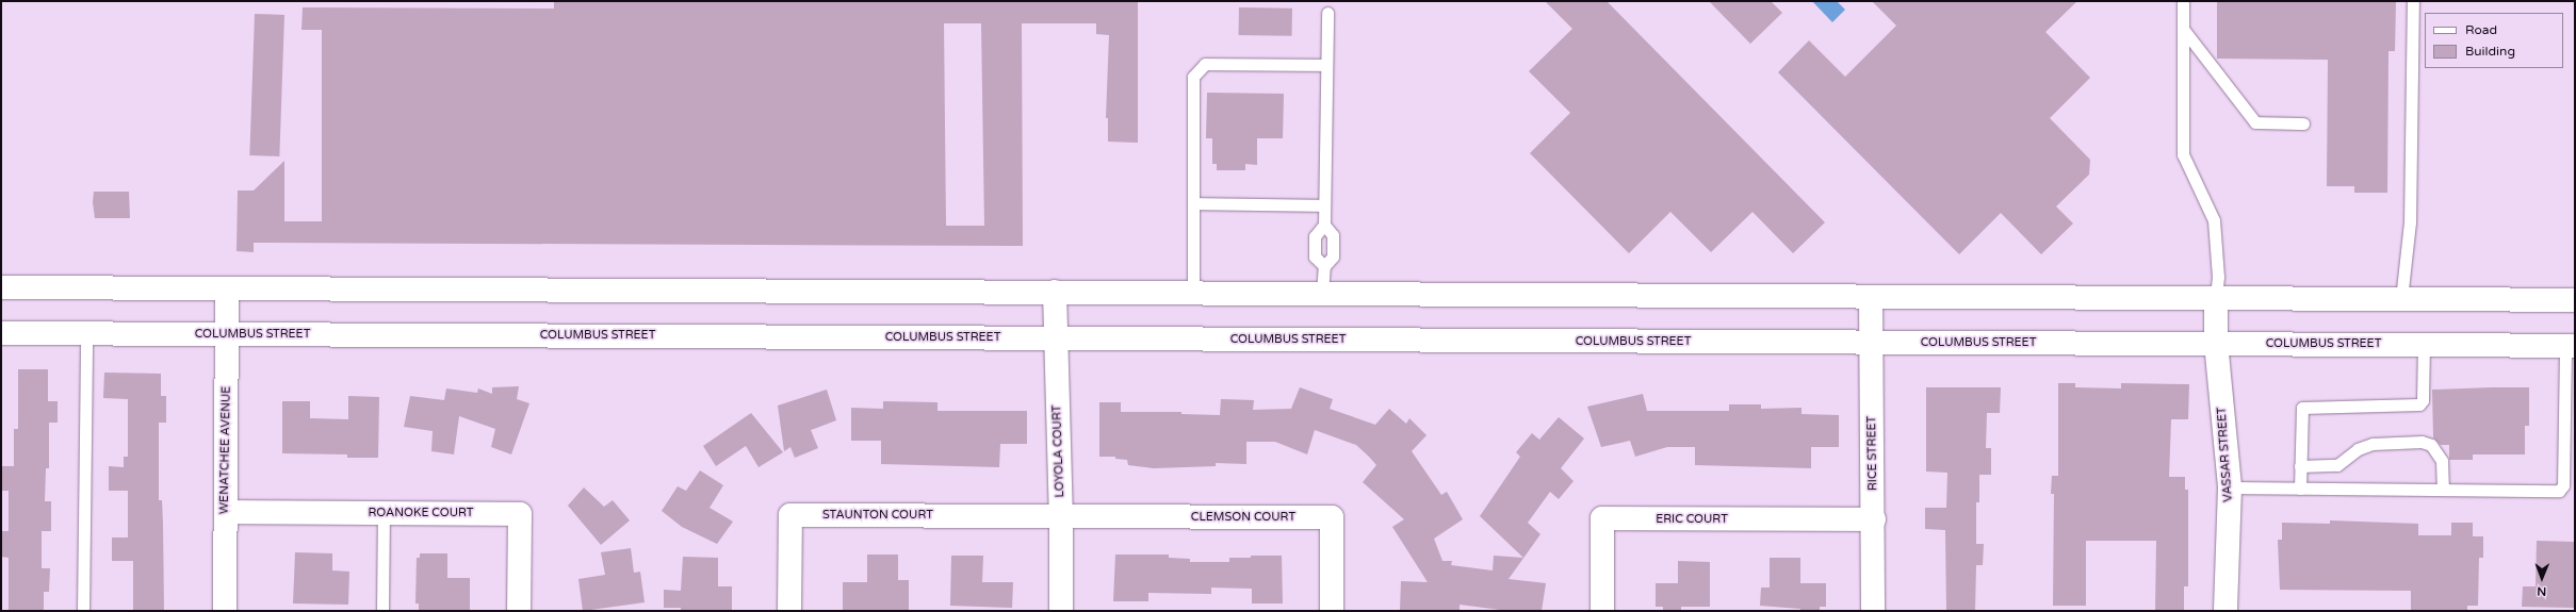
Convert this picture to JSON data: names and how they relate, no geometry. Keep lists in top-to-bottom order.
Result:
{
  "streets": {
    "main road": [
      "COLUMBUS STREET",
      "WENATCHEE AVENUE",
      "LOYOLA COURT",
      "RICE STREET",
      "VASSAR STREET",
      "ROANOKE COURT",
      "STAUNTON COURT",
      "CLEMSON COURT",
      "ERIC COURT"
    ]
  },
  "crossings": [
    ["COLUMBUS STREET", "WENATCHEE AVENUE"],
    ["COLUMBUS STREET", "LOYOLA COURT"],
    ["COLUMBUS STREET", "RICE STREET"],
    ["COLUMBUS STREET", "VASSAR STREET"],
    ["WENATCHEE AVENUE", "ROANOKE COURT"],
    ["LOYOLA COURT", "STAUNTON COURT"],
    ["LOYOLA COURT", "CLEMSON COURT"],
    ["RICE STREET", "ERIC COURT"],
    ["STAUNTON COURT", "CLEMSON COURT"]
  ],
  "legend": ["Road", "Building"],
  "north": "bottom"
}
